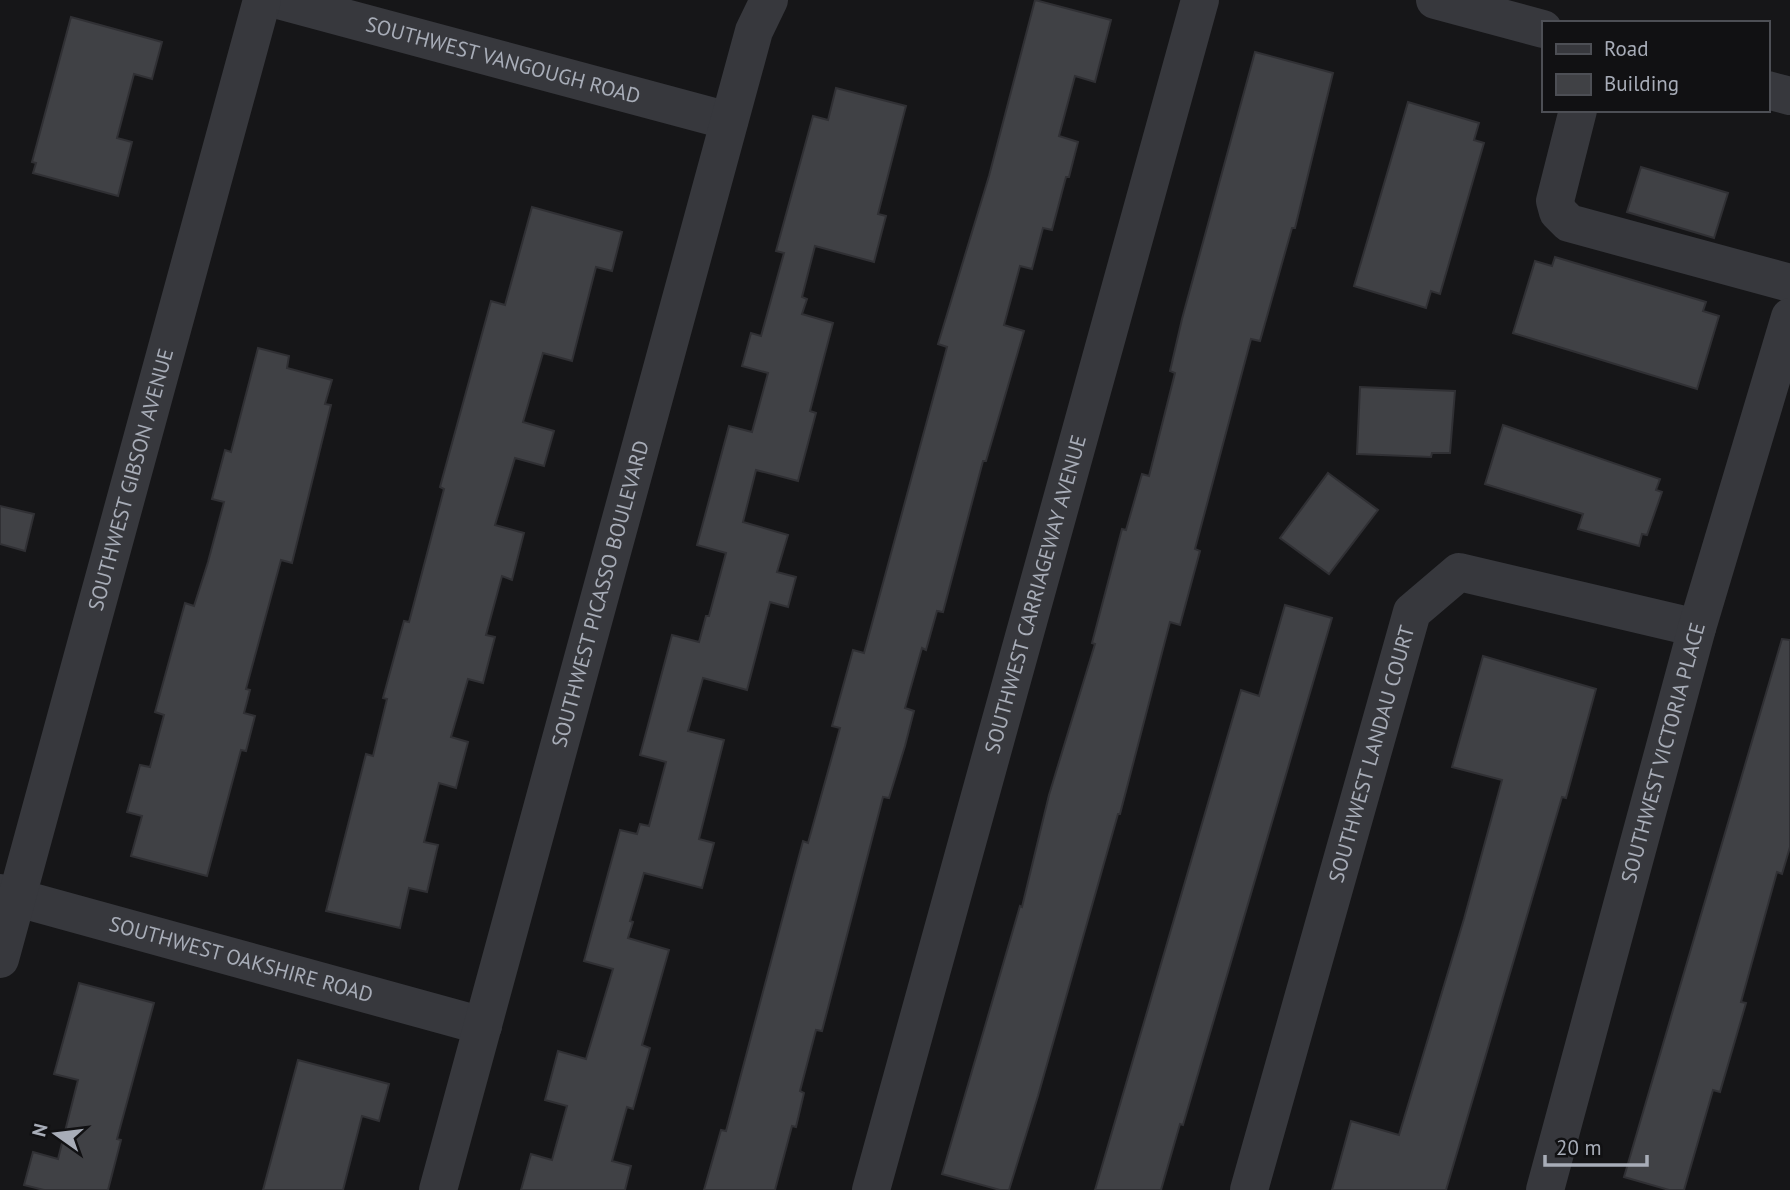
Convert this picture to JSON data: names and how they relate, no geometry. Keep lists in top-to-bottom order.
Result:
{
  "streets": {
    "street": [
      "SOUTHWEST VANGOUGH ROAD",
      "SOUTHWEST GIBSON AVENUE",
      "SOUTHWEST PICASSO BOULEVARD",
      "SOUTHWEST CARRIAGEWAY AVENUE",
      "SOUTHWEST VICTORIA PLACE",
      "SOUTHWEST LANDAU COURT",
      "SOUTHWEST OAKSHIRE ROAD"
    ]
  },
  "crossings": [
    ["SOUTHWEST VANGOUGH ROAD", "SOUTHWEST PICASSO BOULEVARD"],
    ["SOUTHWEST GIBSON AVENUE", "SOUTHWEST OAKSHIRE ROAD"],
    ["SOUTHWEST PICASSO BOULEVARD", "SOUTHWEST OAKSHIRE ROAD"],
    ["SOUTHWEST VICTORIA PLACE", "SOUTHWEST LANDAU COURT"]
  ],
  "legend": ["Road", "Building"],
  "scale_bar": "20 m",
  "north": "left"
}
